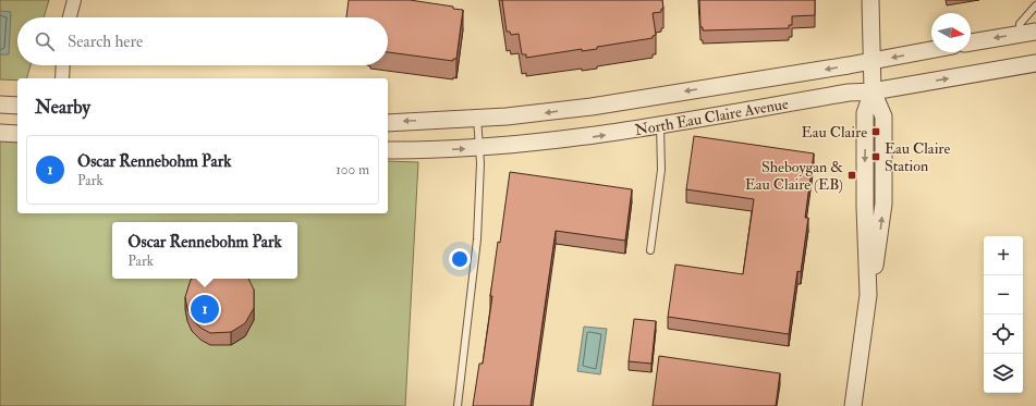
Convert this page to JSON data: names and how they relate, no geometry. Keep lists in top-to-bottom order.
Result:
{
  "streets": {
    "street": ["North Eau Claire Avenue"]
  },
  "places": {
    "transit": ["Eau Claire", "Eau Claire Station", "Sheboygan & Eau Claire (EB)"]
  },
  "north": "right",
  "page": {
    "search": "Search here",
    "heading": "Nearby",
    "list": [
      {
        "mark": "1",
        "name": "Oscar Rennebohm Park",
        "note": "Park",
        "value": "100 m"
      }
    ],
    "popup": ["Oscar Rennebohm Park", "Park"],
    "map_buttons": ["+", "−"],
    "pins": "1"
  }
}
